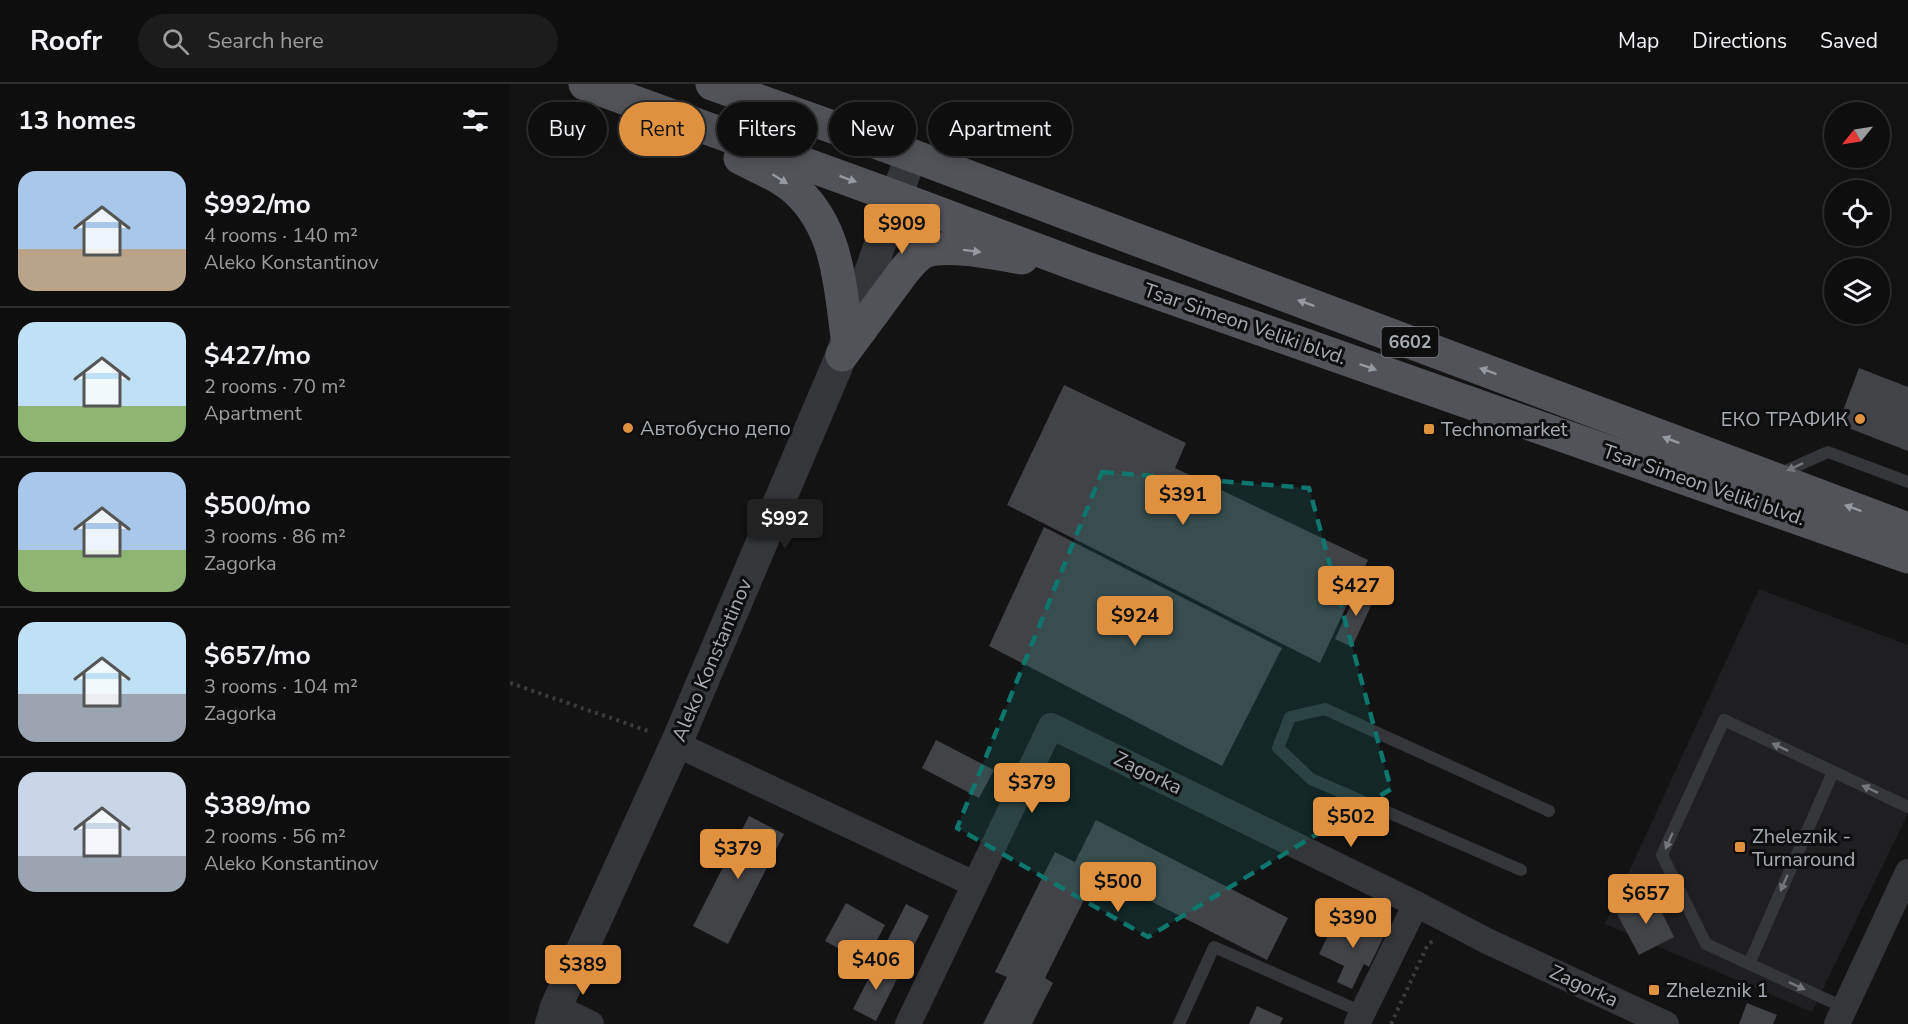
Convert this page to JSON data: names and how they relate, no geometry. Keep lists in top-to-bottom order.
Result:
{
  "streets": {
    "main road": ["Tsar Simeon Veliki blvd.", "6602"],
    "street": ["Aleko Konstantinov", "Zagorka"]
  },
  "crossings": [
    ["Tsar Simeon Veliki blvd.", "6602"],
    ["Tsar Simeon Veliki blvd.", "Aleko Konstantinov"],
    ["6602", "Aleko Konstantinov"]
  ],
  "places": {
    "other": ["ЕКО ТРАФИК", "Автобусно депо"],
    "transit": ["Technomarket", "Zheleznik - Turnaround", "Zheleznik 1"]
  },
  "north": "bottom left",
  "page": {
    "header": "Roofr",
    "search": "Search here",
    "nav": ["Map", "Directions", "Saved"],
    "heading": "13 homes",
    "chip": [
      "Buy",
      "Rent",
      "Filters",
      "New",
      "Apartment"
    ],
    "list": [
      {
        "name": "$992/mo",
        "note": "4 rooms · 140 m² · Aleko Konstantinov"
      },
      {
        "name": "$427/mo",
        "note": "2 rooms · 70 m² · Apartment"
      },
      {
        "name": "$500/mo",
        "note": "3 rooms · 86 m² · Zagorka"
      },
      {
        "name": "$657/mo",
        "note": "3 rooms · 104 m² · Zagorka"
      },
      {
        "name": "$389/mo",
        "note": "2 rooms · 56 m² · Aleko Konstantinov"
      }
    ],
    "price": [
      "$909",
      "$391",
      "$992",
      "$427",
      "$924",
      "$379",
      "$502",
      "$379",
      "$500",
      "$657",
      "$390",
      "$406",
      "$389"
    ]
  }
}
